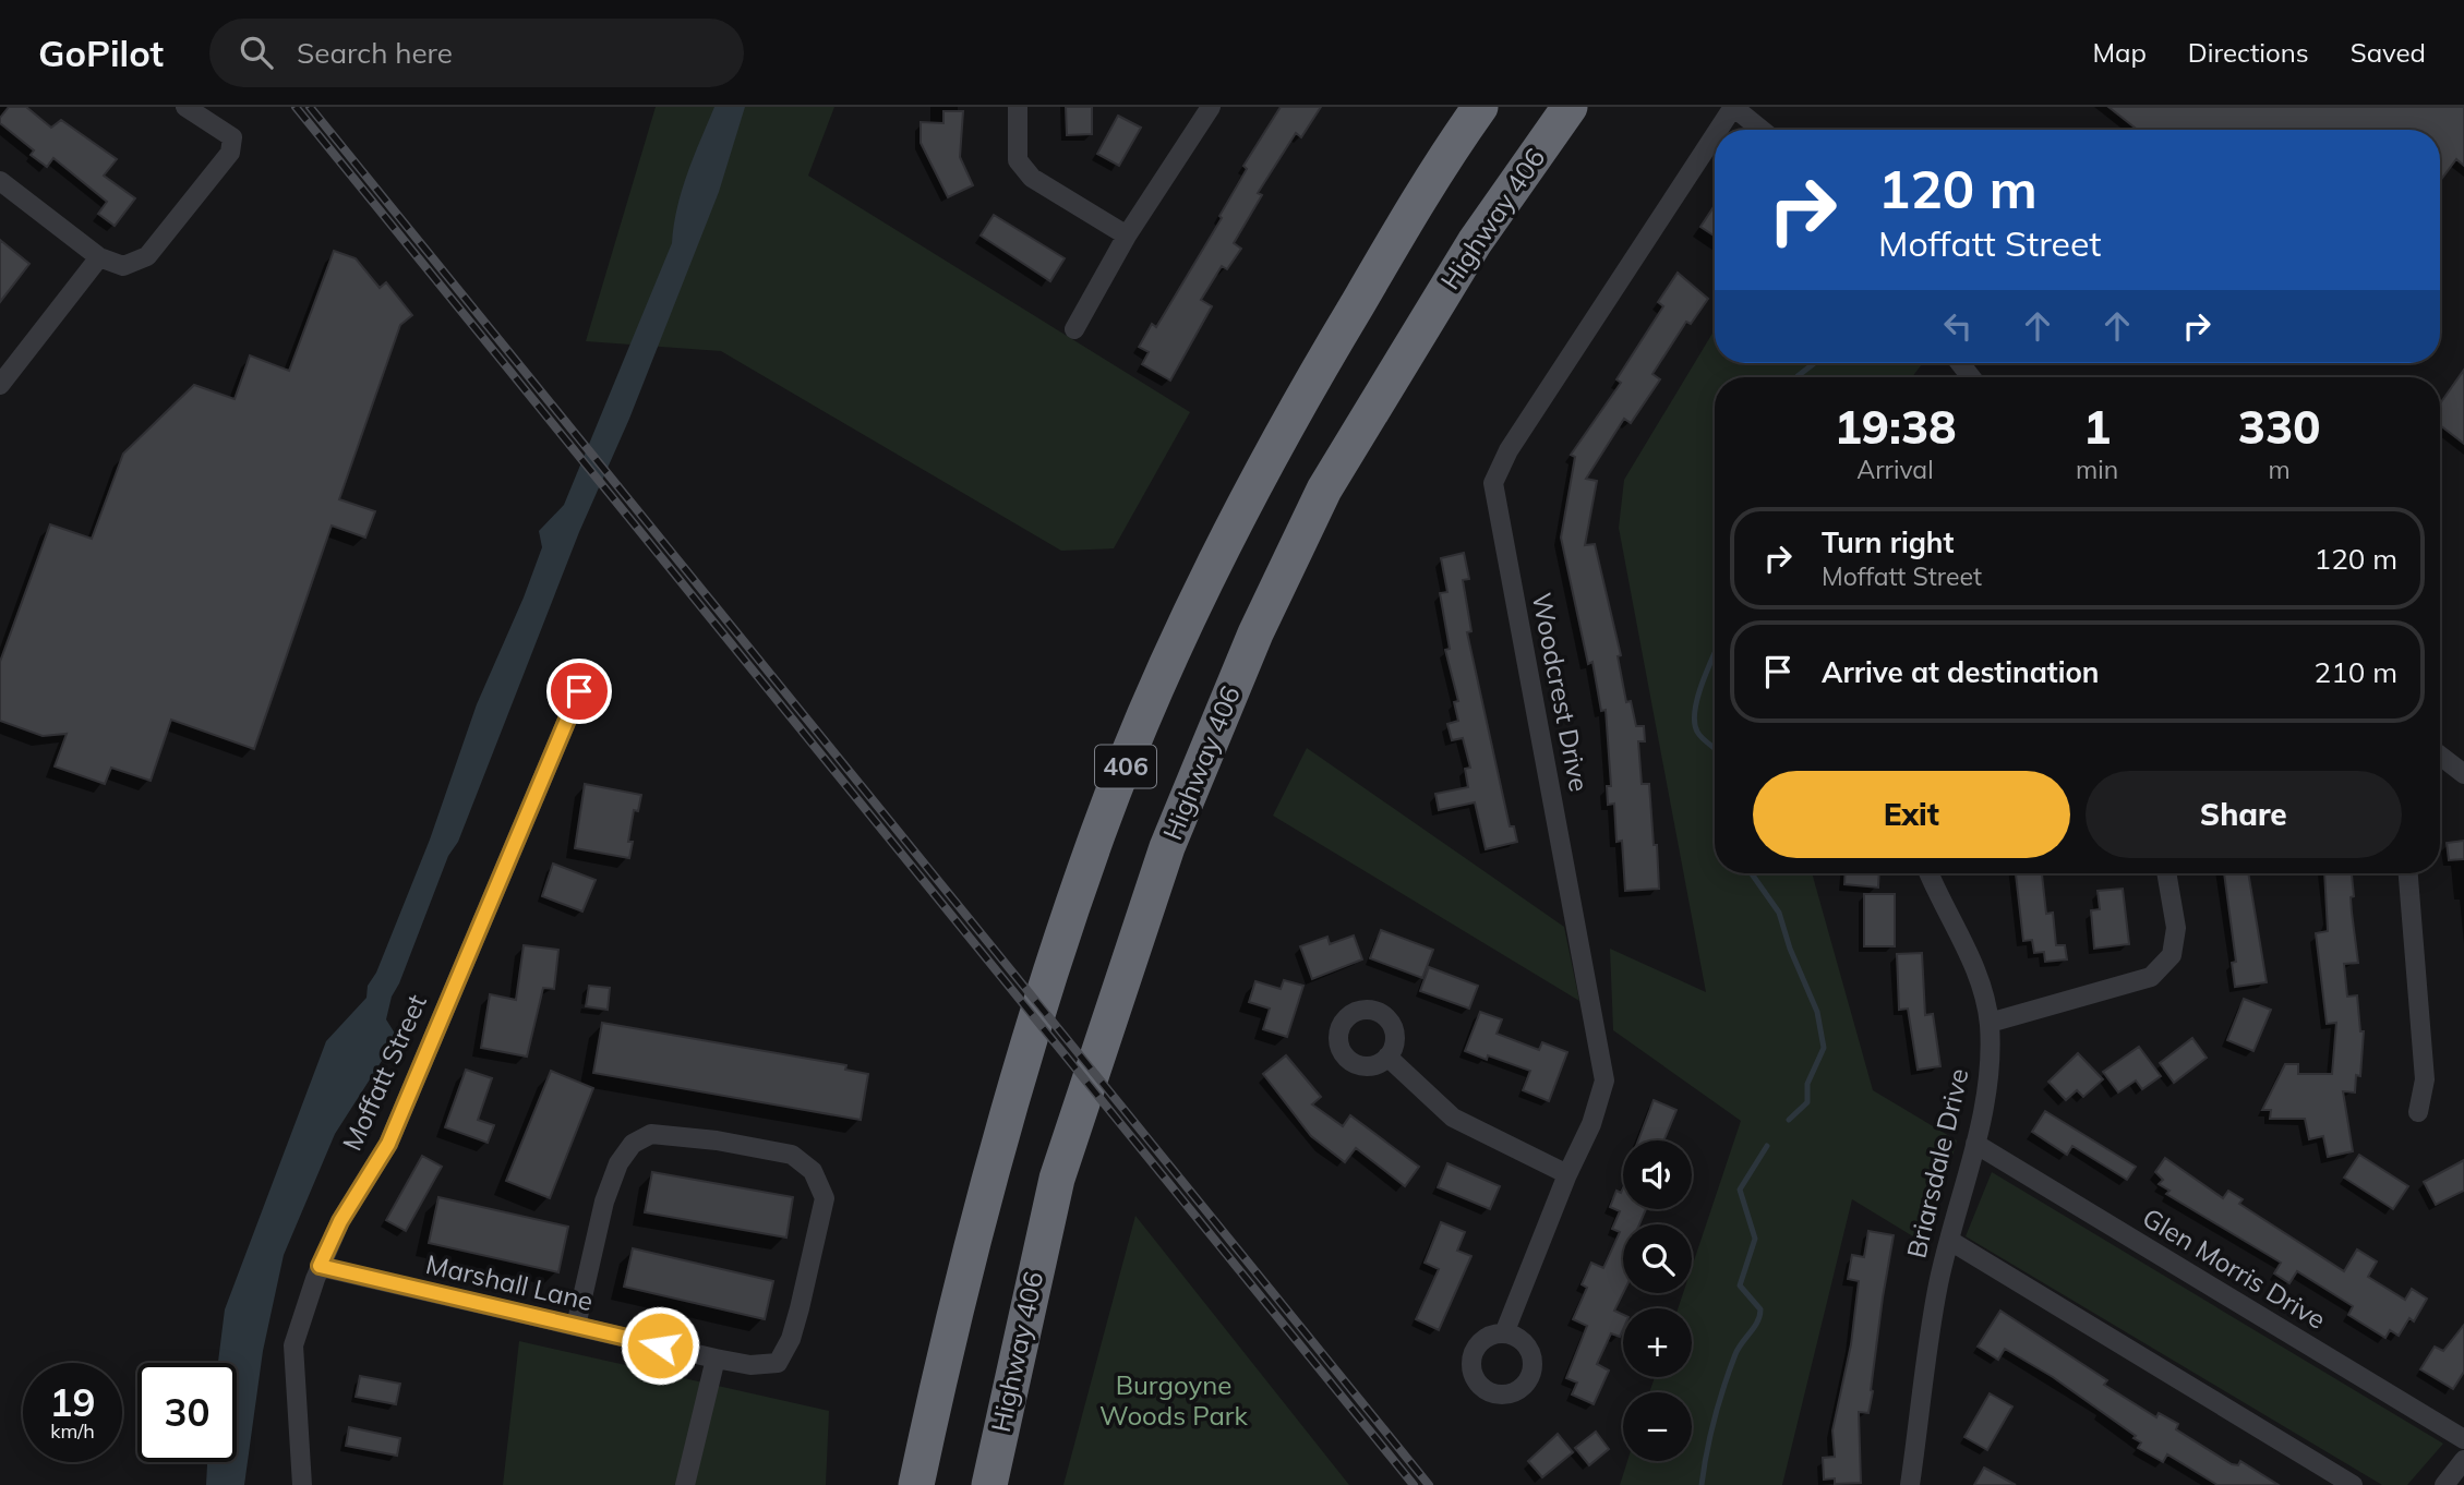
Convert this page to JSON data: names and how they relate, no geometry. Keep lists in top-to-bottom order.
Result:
{
  "streets": {
    "highway": ["Highway 406", "406"],
    "street": [
      "Woodcrest Drive",
      "Moffatt Street",
      "Briarsdale Drive",
      "Glen Morris Drive",
      "Marshall Lane"
    ]
  },
  "crossings": [
    ["Moffatt Street", "Marshall Lane"],
    ["Briarsdale Drive", "Glen Morris Drive"]
  ],
  "parks": ["Burgoyne Woods Park"],
  "page": {
    "header": "GoPilot",
    "search": "Search here",
    "nav": ["Map", "Directions", "Saved"],
    "turn": ["120 m", "Moffatt Street"],
    "eta": [
      "19:38",
      "Arrival",
      "1",
      "min",
      "330",
      "m"
    ],
    "list": [
      {
        "name": "Turn right",
        "note": "Moffatt Street",
        "value": "120 m"
      },
      {
        "name": "Arrive at destination",
        "value": "210 m"
      }
    ],
    "buttons": ["Exit", "Share"],
    "map_buttons": ["+", "−"],
    "speed": "19 km/h",
    "limit": "30"
  }
}
